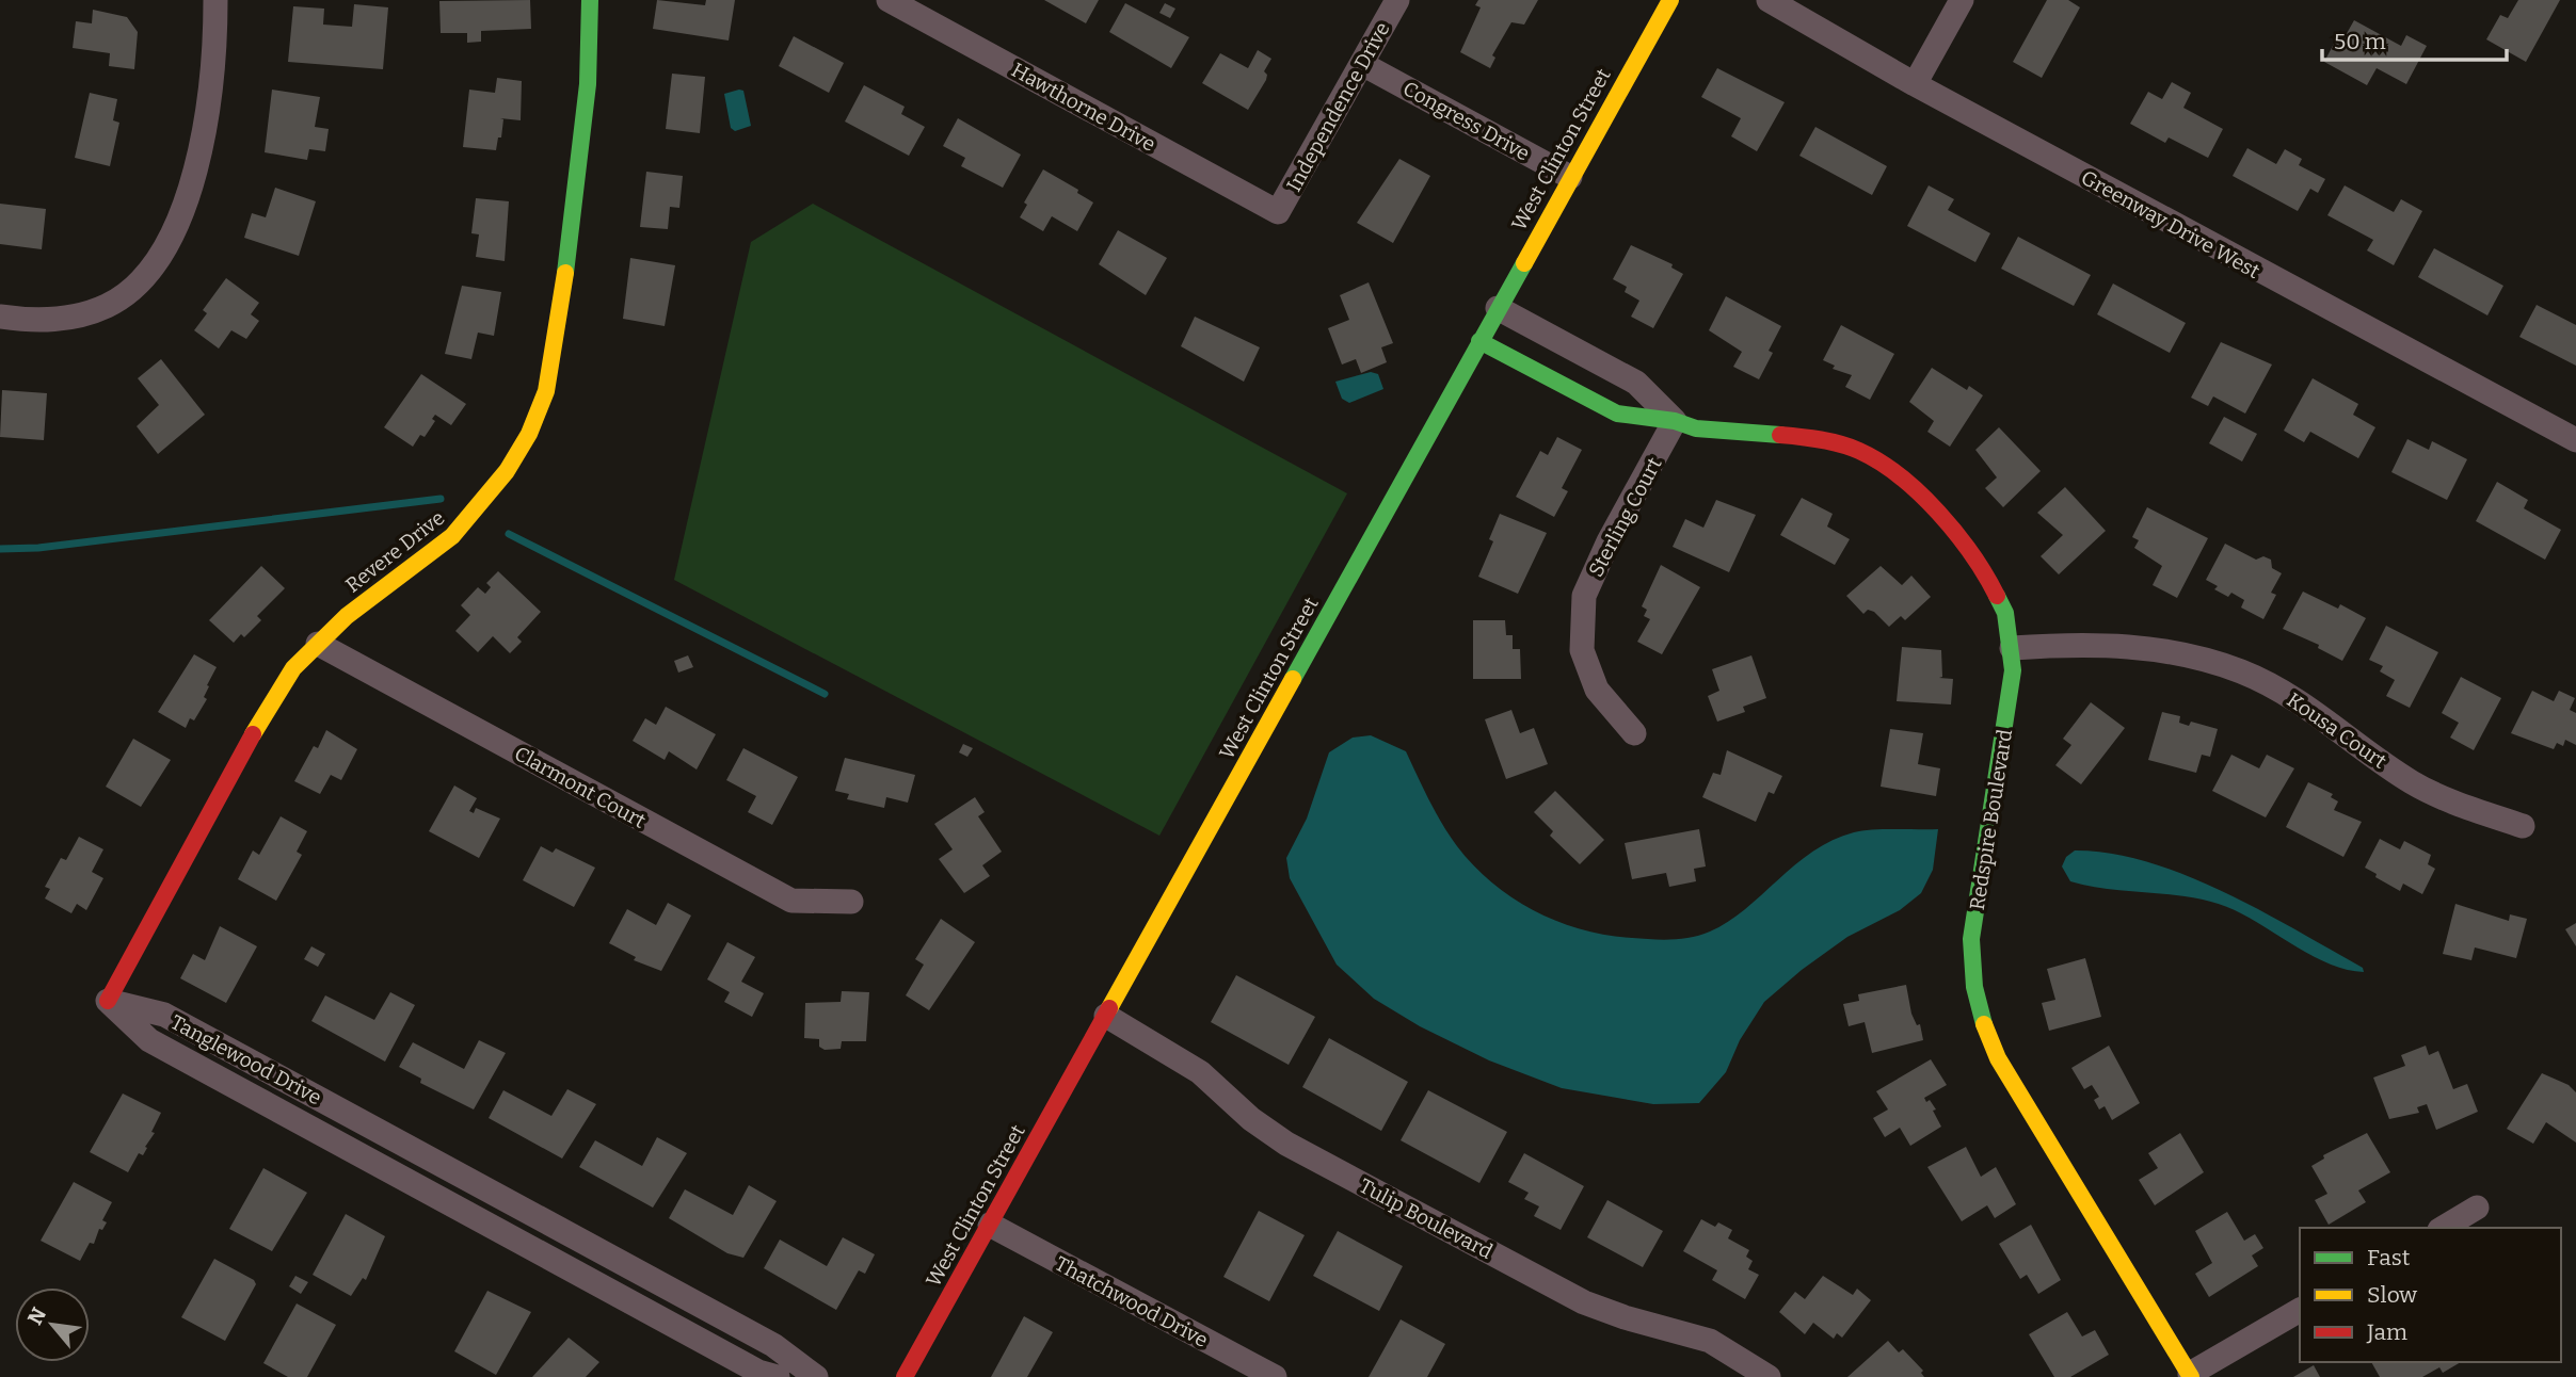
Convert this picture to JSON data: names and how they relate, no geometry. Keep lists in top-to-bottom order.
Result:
{
  "streets": {
    "street": [
      "Hawthorne Drive",
      "Independence Drive",
      "Congress Drive",
      "West Clinton Street",
      "Greenway Drive West",
      "Sterling Court",
      "Revere Drive",
      "Kousa Court",
      "Clarmont Court",
      "Redspire Boulevard",
      "Tanglewood Drive",
      "Tulip Boulevard",
      "Thatchwood Drive"
    ]
  },
  "crossings": [
    ["Hawthorne Drive", "Independence Drive"],
    ["Independence Drive", "Congress Drive"],
    ["Congress Drive", "West Clinton Street"],
    ["West Clinton Street", "Redspire Boulevard"],
    ["West Clinton Street", "Tulip Boulevard"],
    ["West Clinton Street", "Thatchwood Drive"],
    ["Sterling Court", "Redspire Boulevard"],
    ["Revere Drive", "Clarmont Court"],
    ["Revere Drive", "Tanglewood Drive"],
    ["Kousa Court", "Redspire Boulevard"]
  ],
  "legend": ["Fast", "Slow", "Jam"],
  "scale_bar": "50 m",
  "north": "top left"
}
